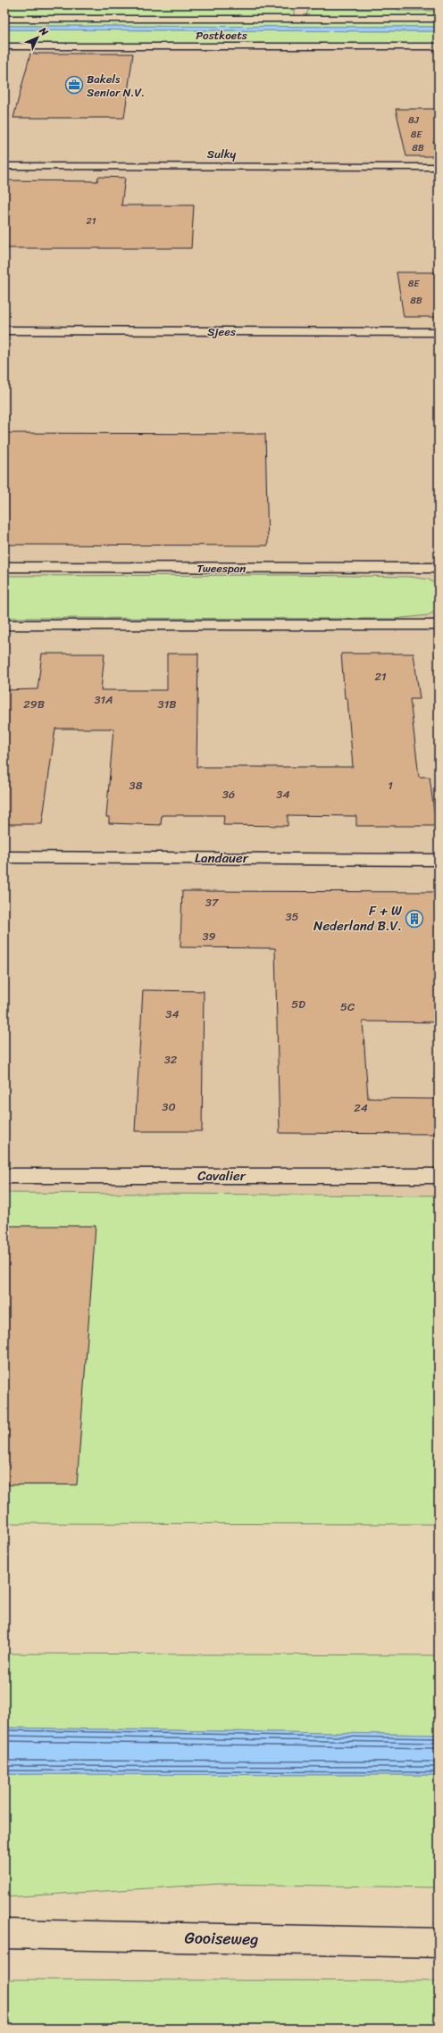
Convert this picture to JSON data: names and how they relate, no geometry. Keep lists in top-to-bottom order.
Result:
{
  "streets": {
    "main road": [
      "Postkoets",
      "Sulky",
      "Sjees",
      "Tweespan",
      "Landauer",
      "Cavalier",
      "Gooiseweg"
    ]
  },
  "places": {
    "office": ["Bakels Senior N.V."],
    "building": ["F + W Nederland B.V."]
  },
  "house_numbers": [
    "8J",
    "8E",
    "8B",
    "21",
    "8E",
    "8B",
    "21",
    "31A",
    "29B",
    "31B",
    "38",
    "1",
    "36",
    "34",
    "37",
    "35",
    "39",
    "5D",
    "5C",
    "34",
    "32",
    "30",
    "24"
  ],
  "north": "top right"
}
